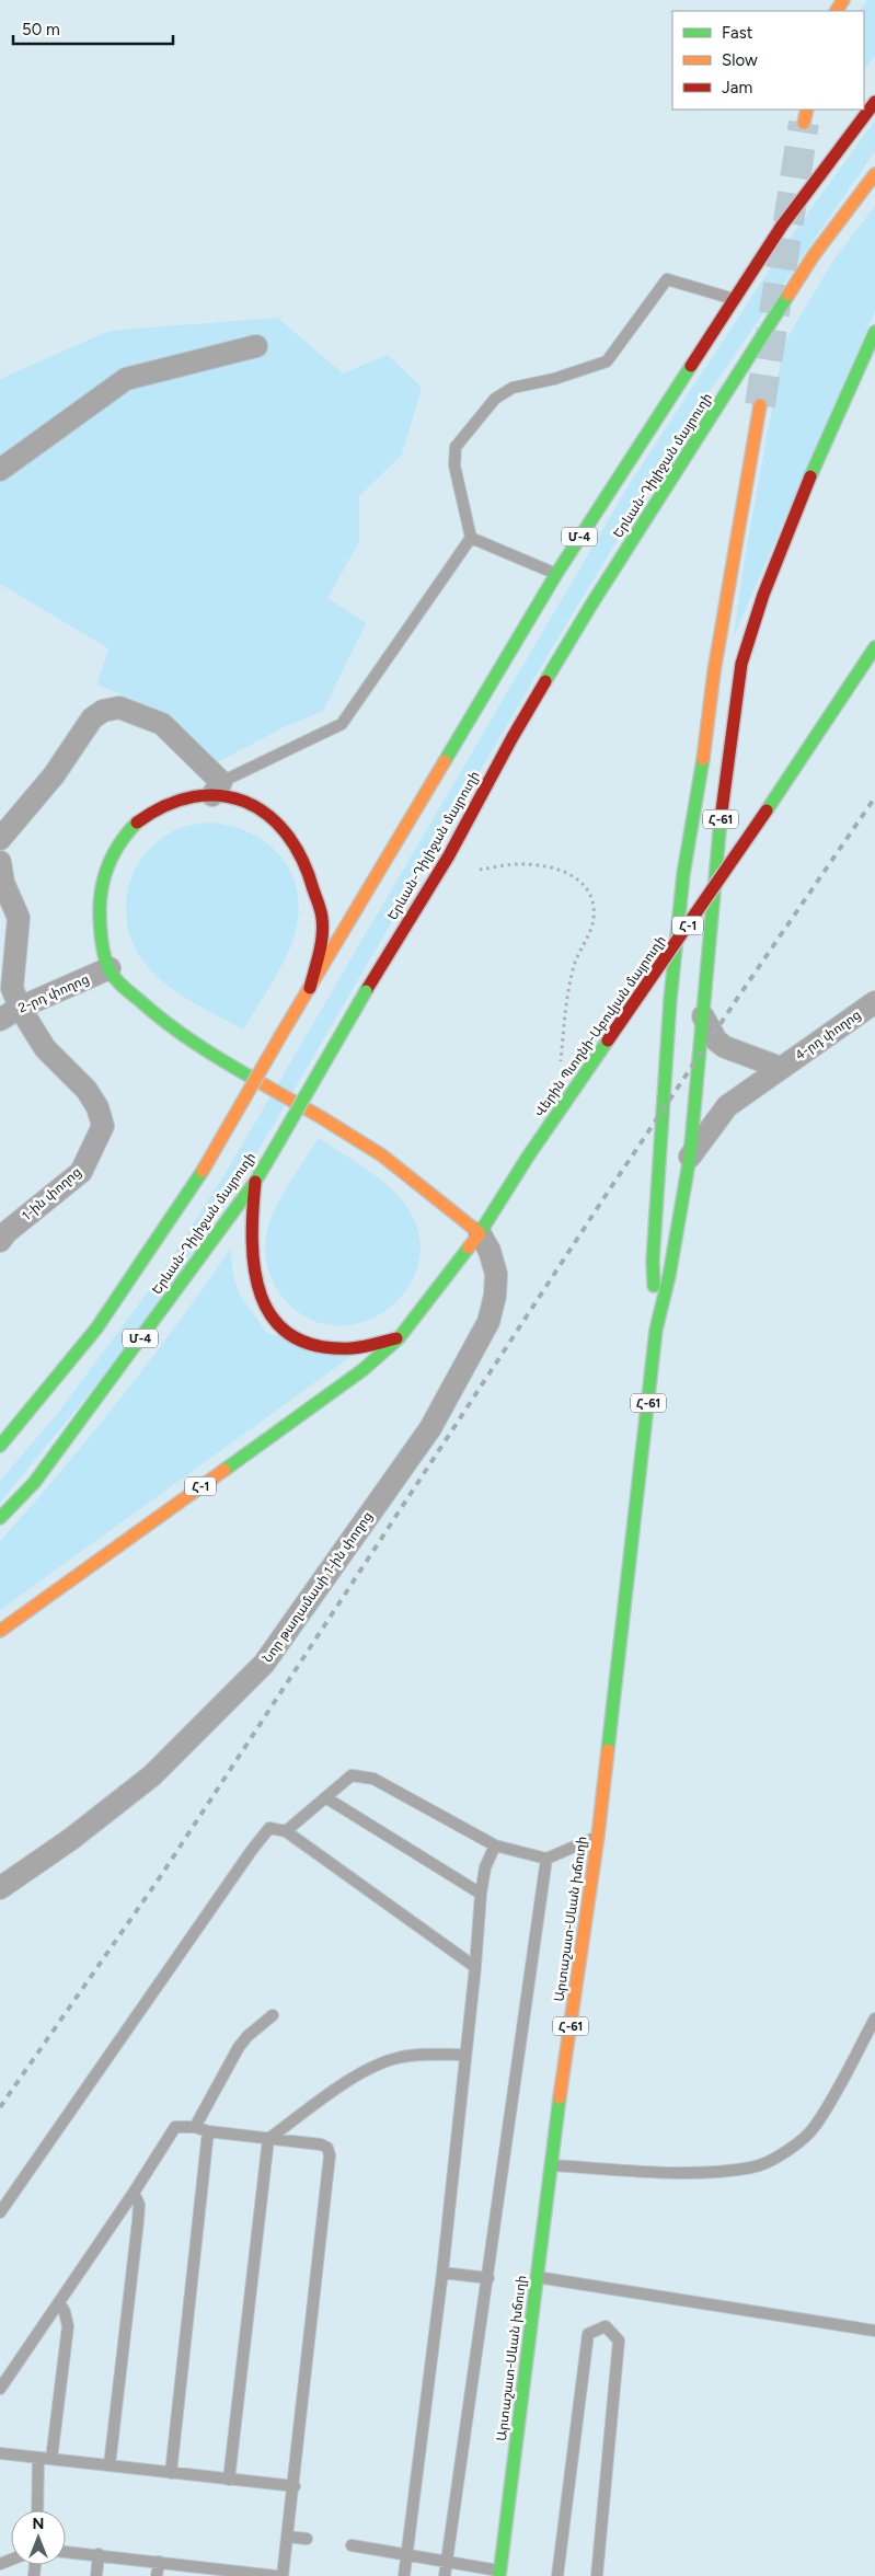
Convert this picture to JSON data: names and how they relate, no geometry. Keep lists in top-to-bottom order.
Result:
{
  "streets": {
    "main road": [
      "Երևան-Դիլիջան մայրուղի",
      "Մ-4",
      "Հ-61",
      "Հ-1",
      "Վերին Պտղնի-Աբովյան մայրուղի",
      "Արտաշատ-Սևան խճուղի"
    ],
    "street": [
      "2-րդ փողոց",
      "4-րդ փողոց",
      "1-ին փողոց",
      "Նոր թաղամասի 1-ին փողոց"
    ]
  },
  "crossings": [
    ["Հ-61", "4-րդ փողոց"],
    ["Հ-61", "Արտաշատ-Սևան խճուղի"],
    ["Հ-1", "Վերին Պտղնի-Աբովյան մայրուղի"],
    ["Հ-1", "Նոր թաղամասի 1-ին փողոց"],
    ["2-րդ փողոց", "1-ին փողոց"],
    ["Վերին Պտղնի-Աբովյան մայրուղի", "Նոր թաղամասի 1-ին փողոց"]
  ],
  "legend": ["Fast", "Slow", "Jam"],
  "scale_bar": "50 m",
  "north": "top"
}
